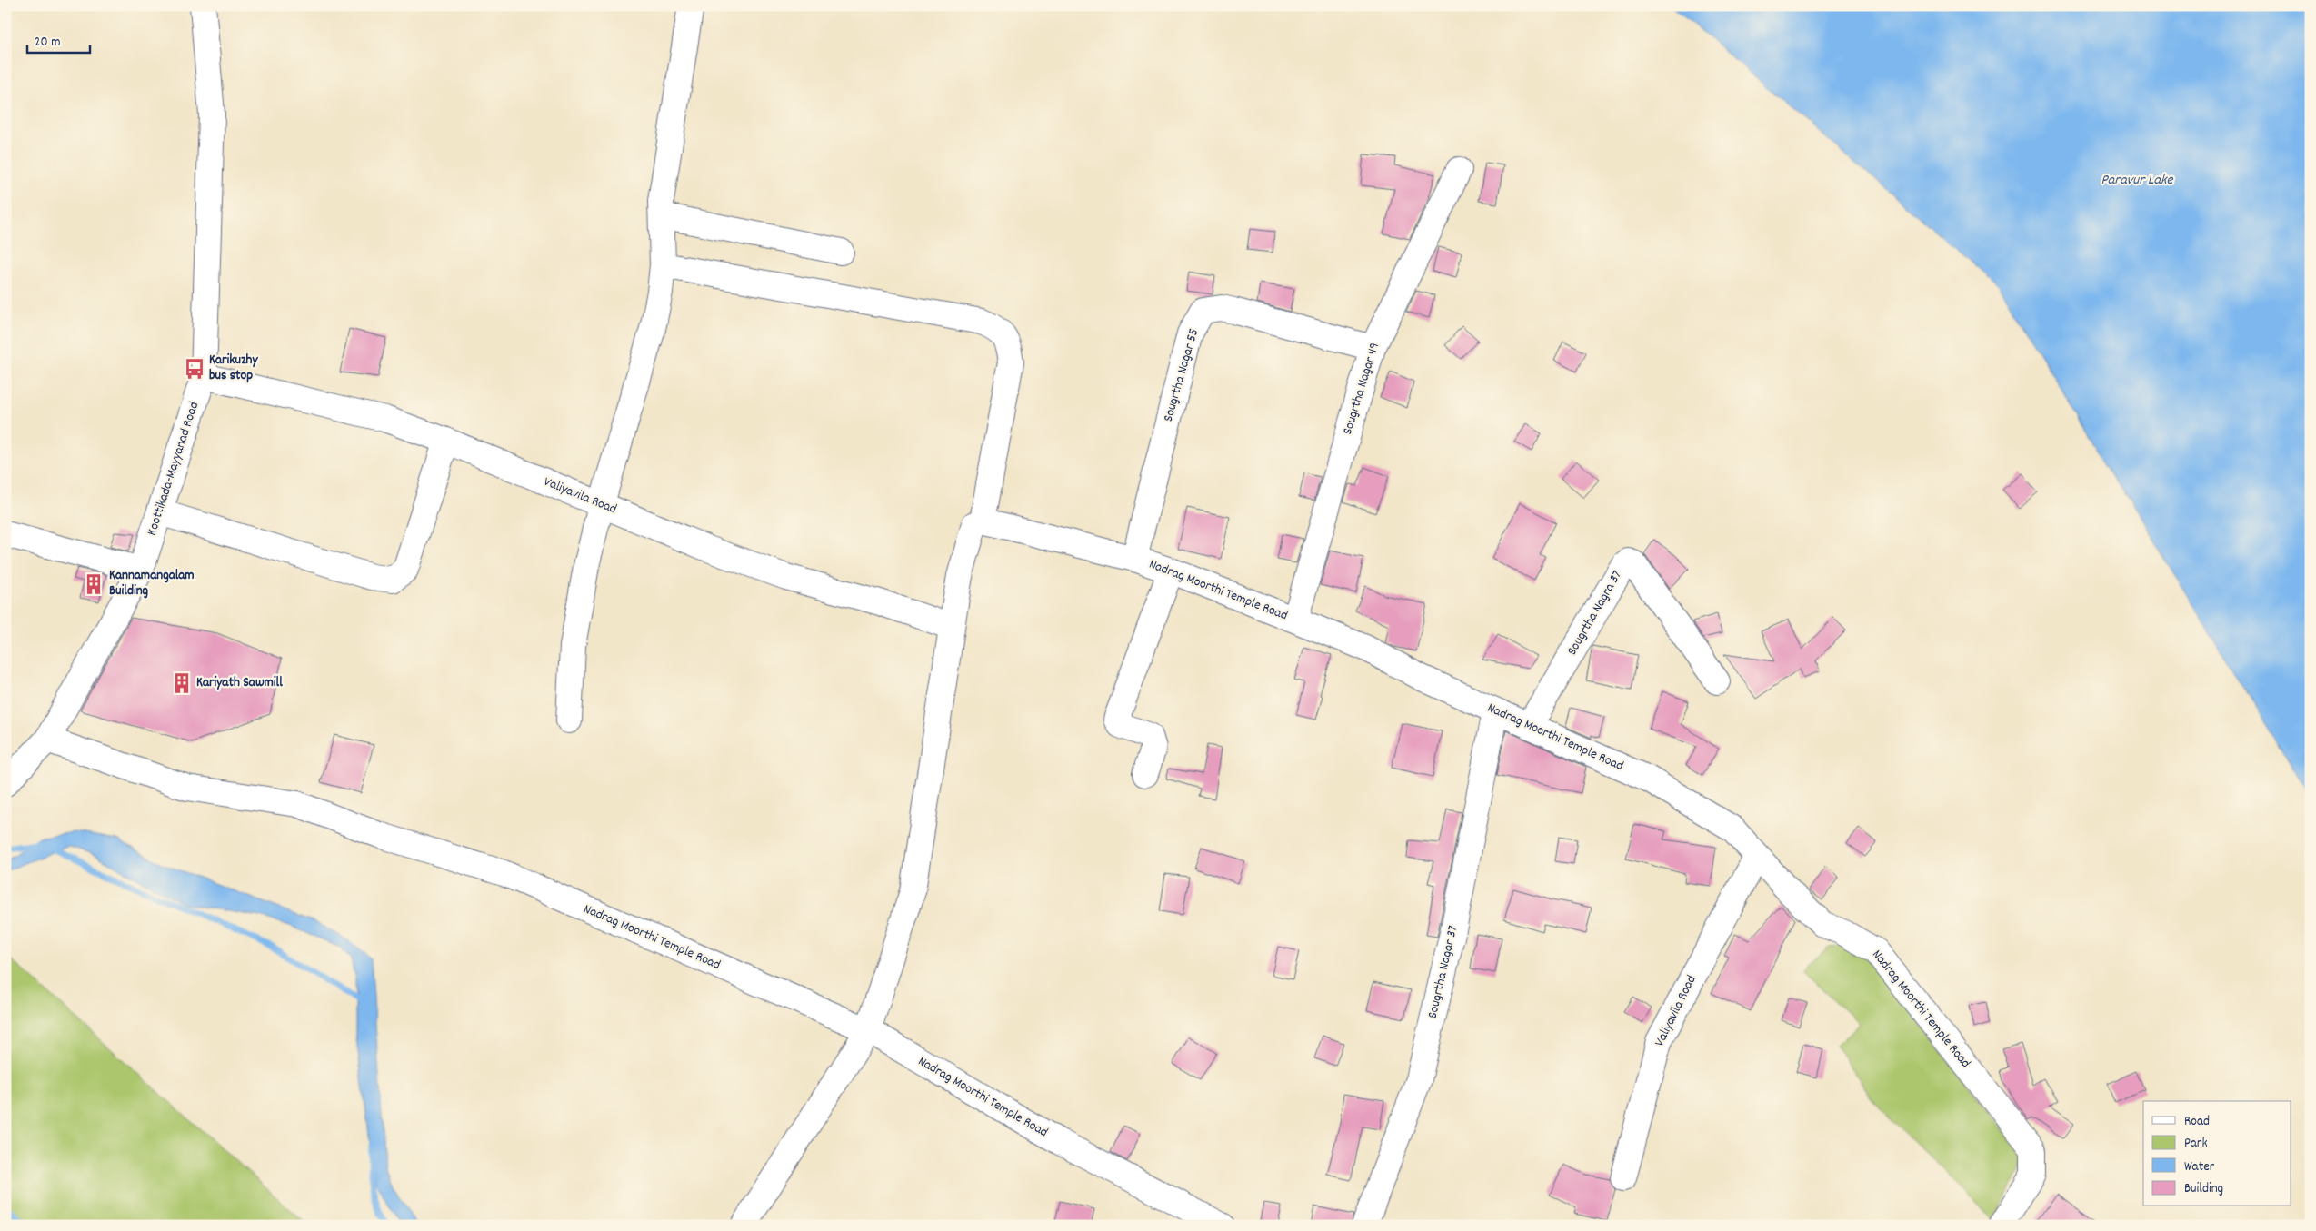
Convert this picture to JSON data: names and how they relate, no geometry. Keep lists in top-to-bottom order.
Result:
{
  "streets": {
    "street": [
      "Sougrtha Nagar 55",
      "Sougrtha Nagar 49",
      "Koottikada-Mayyanad Road",
      "Valiyavila Road",
      "Nadrag Moorthi Temple Road",
      "Sougrtha Nagra 37",
      "Sougrtha Nagar 37"
    ]
  },
  "crossings": [
    ["Sougrtha Nagar 55", "Sougrtha Nagar 49"],
    ["Sougrtha Nagar 55", "Nadrag Moorthi Temple Road"],
    ["Sougrtha Nagar 49", "Nadrag Moorthi Temple Road"],
    ["Koottikada-Mayyanad Road", "Valiyavila Road"],
    ["Koottikada-Mayyanad Road", "Nadrag Moorthi Temple Road"],
    ["Valiyavila Road", "Nadrag Moorthi Temple Road"],
    ["Nadrag Moorthi Temple Road", "Sougrtha Nagra 37"],
    ["Nadrag Moorthi Temple Road", "Sougrtha Nagar 37"]
  ],
  "water": ["Paravur Lake"],
  "places": {
    "bus stop": ["Karikuzhy bus stop"],
    "building": ["Kannamangalam Building", "Kariyath Sawmill"]
  },
  "legend": [
    "Road",
    "Park",
    "Water",
    "Building"
  ],
  "scale_bar": "20 m"
}
